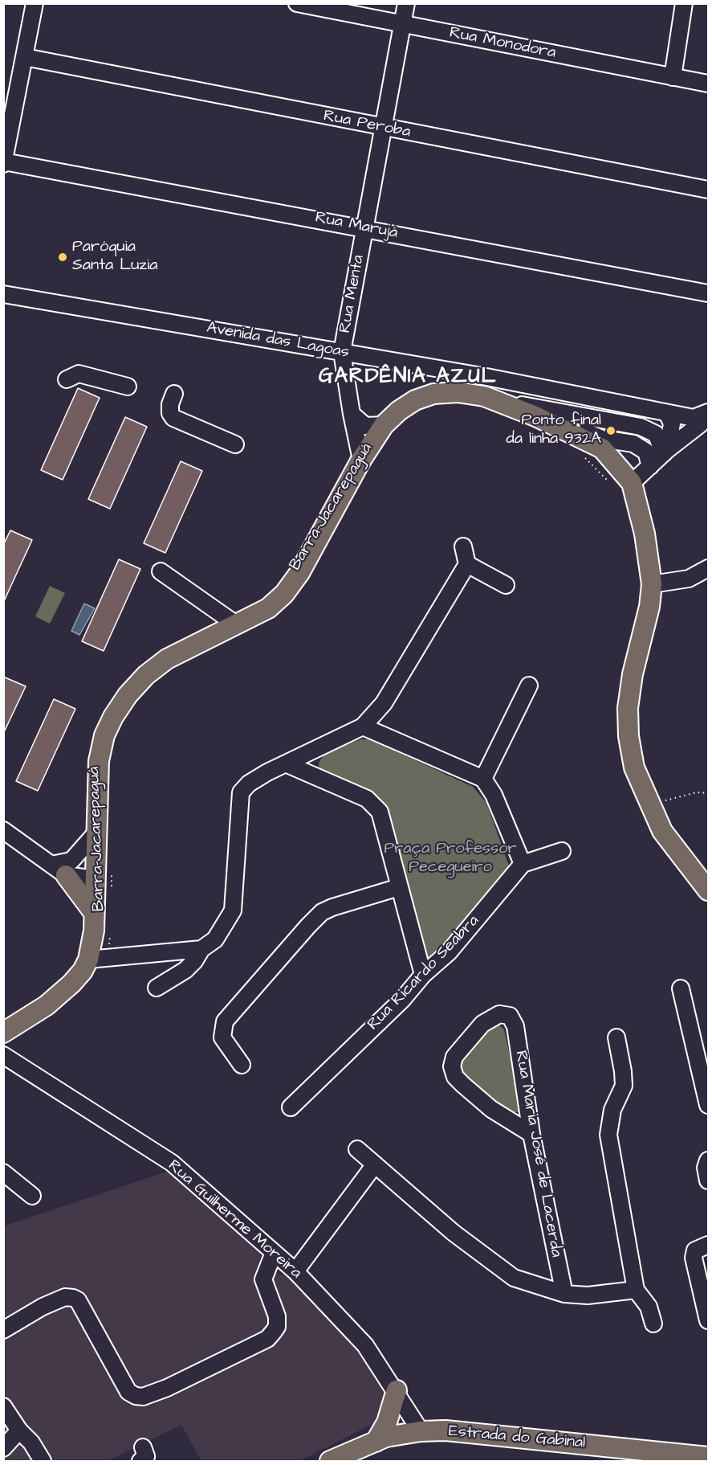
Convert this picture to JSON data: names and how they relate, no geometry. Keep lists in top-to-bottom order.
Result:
{
  "streets": {
    "main road": ["Estrada do Gabinal"],
    "street": [
      "Rua Monodora",
      "Rua Peroba",
      "Rua Marujá",
      "Rua Menta",
      "Avenida das Lagoas",
      "Rua Ricardo Seabra",
      "Rua Maria José de Lacerda",
      "Rua Guilherme Moreira"
    ],
    "path": ["Barra-Jacarepaguá"]
  },
  "crossings": [
    ["Rua Monodora", "Rua Menta"],
    ["Rua Peroba", "Rua Menta"],
    ["Rua Marujá", "Rua Menta"],
    ["Rua Menta", "Avenida das Lagoas"],
    ["Rua Guilherme Moreira", "Estrada do Gabinal"]
  ],
  "districts": ["GARDÊNIA AZUL"],
  "parks": ["Praça Professor Pecegueiro"],
  "places": ["Paróquia Santa Luzia", "Ponto final da linha 932A"]
}
